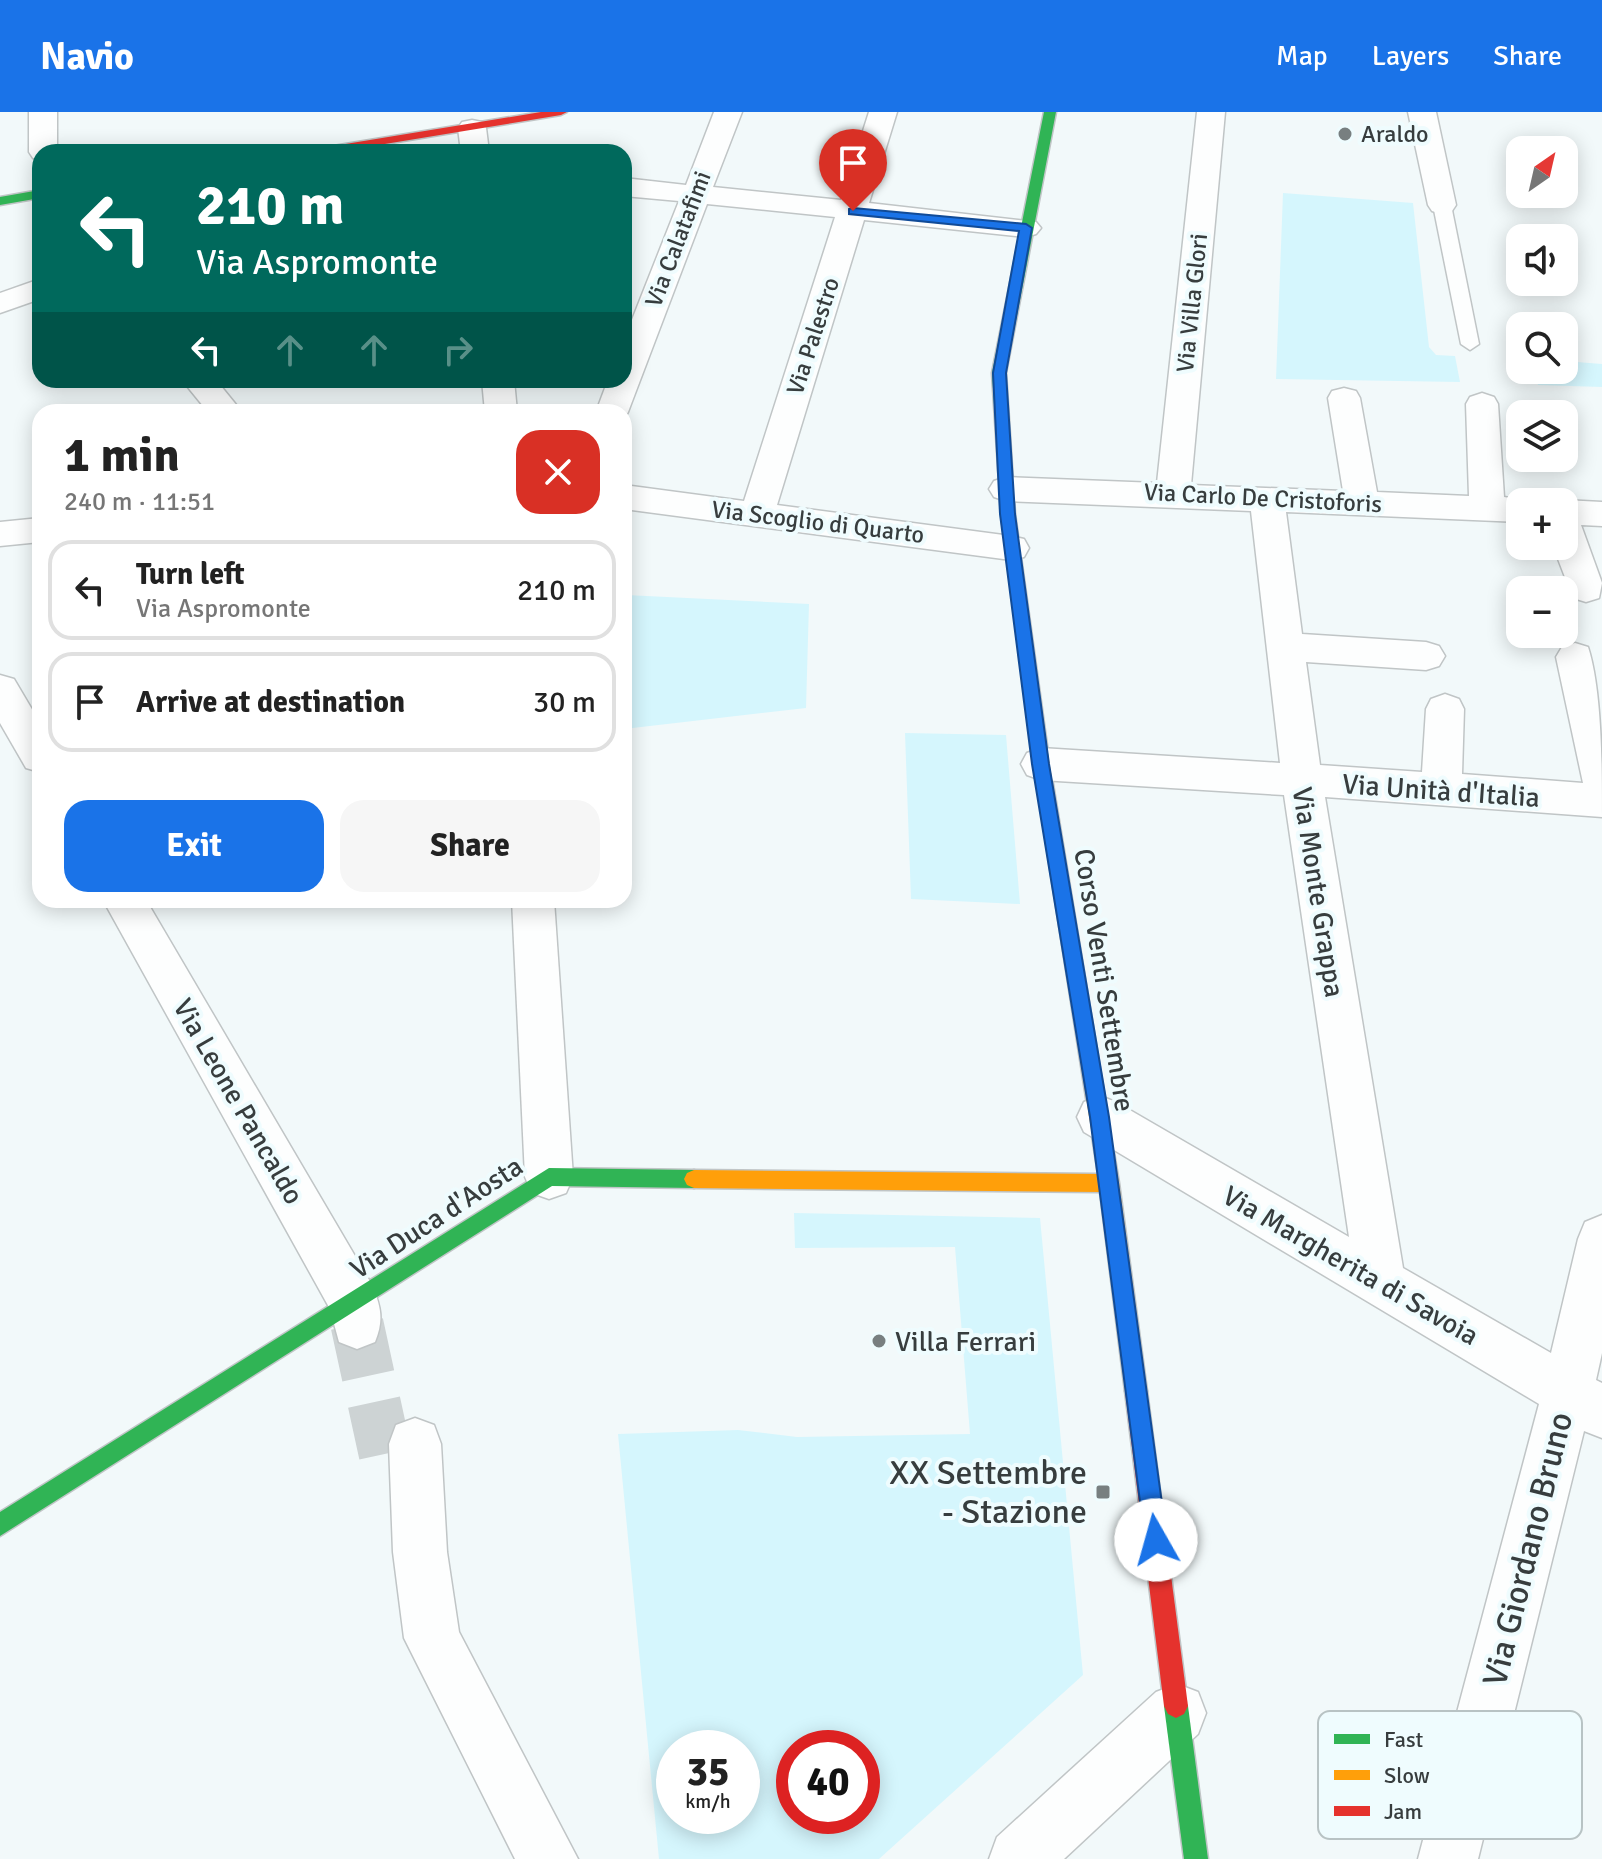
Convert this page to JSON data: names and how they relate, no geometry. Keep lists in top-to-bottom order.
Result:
{
  "streets": {
    "street": [
      "Via Calatafimi",
      "Via Villa Glori",
      "Via Palestro",
      "Via Carlo De Cristoforis",
      "Via Scoglio di Quarto",
      "Via Unità d'Italia",
      "Via Monte Grappa",
      "Corso Venti Settembre",
      "Via Leone Pancaldo",
      "Via Duca d'Aosta",
      "Via Margherita di Savoia",
      "Via Giordano Bruno"
    ]
  },
  "crossings": [
    ["Via Villa Glori", "Via Carlo De Cristoforis"],
    ["Via Palestro", "Via Scoglio di Quarto"],
    ["Via Carlo De Cristoforis", "Via Monte Grappa"],
    ["Via Carlo De Cristoforis", "Corso Venti Settembre"],
    ["Via Scoglio di Quarto", "Corso Venti Settembre"],
    ["Via Unità d'Italia", "Via Monte Grappa"],
    ["Via Unità d'Italia", "Corso Venti Settembre"],
    ["Via Monte Grappa", "Via Margherita di Savoia"],
    ["Corso Venti Settembre", "Via Duca d'Aosta"],
    ["Corso Venti Settembre", "Via Margherita di Savoia"],
    ["Via Leone Pancaldo", "Via Duca d'Aosta"],
    ["Via Margherita di Savoia", "Via Giordano Bruno"]
  ],
  "places": {
    "other": ["Araldo", "Villa Ferrari"],
    "transit": ["XX Settembre - Stazione"]
  },
  "legend": ["Fast", "Slow", "Jam"],
  "north": "top right",
  "page": {
    "header": "Navio",
    "nav": ["Map", "Layers", "Share"],
    "map_buttons": ["+", "−"],
    "turn": ["210 m", "Via Aspromonte"],
    "heading": ["1 min", "240 m · 11:51"],
    "list": [
      {
        "name": "Turn left",
        "note": "Via Aspromonte",
        "value": "210 m"
      },
      {
        "name": "Arrive at destination",
        "value": "30 m"
      }
    ],
    "buttons": ["Exit", "Share"],
    "speed": "35 km/h",
    "limit": "40"
  }
}
